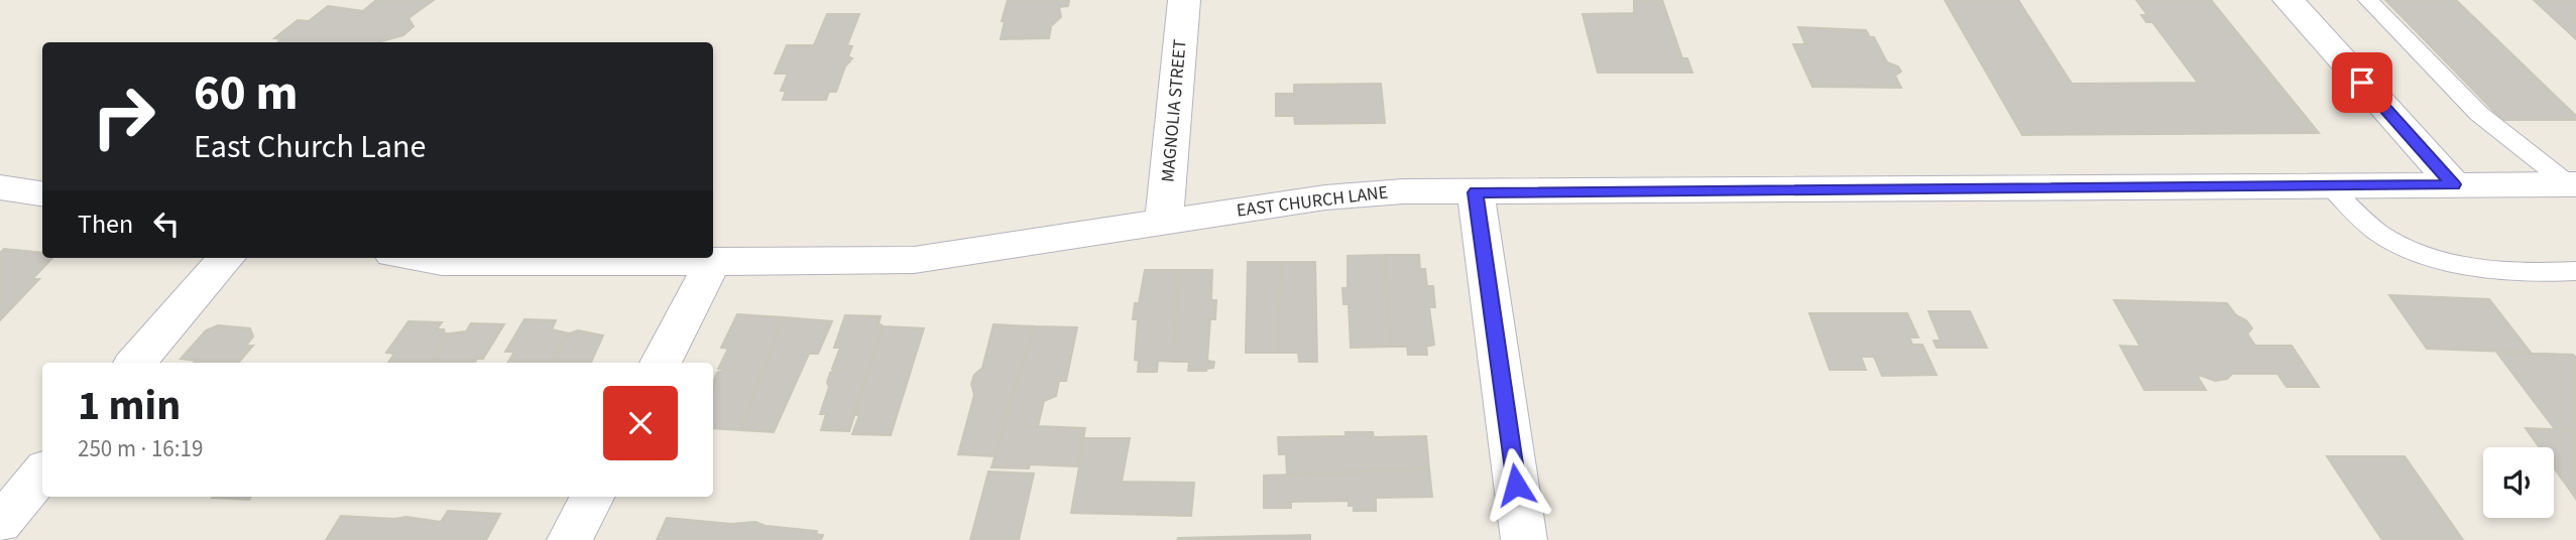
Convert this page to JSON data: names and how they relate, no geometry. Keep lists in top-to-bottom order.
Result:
{
  "streets": {
    "street": ["MAGNOLIA STREET", "EAST CHURCH LANE"]
  },
  "crossings": [
    ["MAGNOLIA STREET", "EAST CHURCH LANE"]
  ],
  "page": {
    "turn": ["60 m", "East Church Lane"],
    "then": "Then",
    "heading": ["1 min", "250 m · 16:19"]
  }
}
